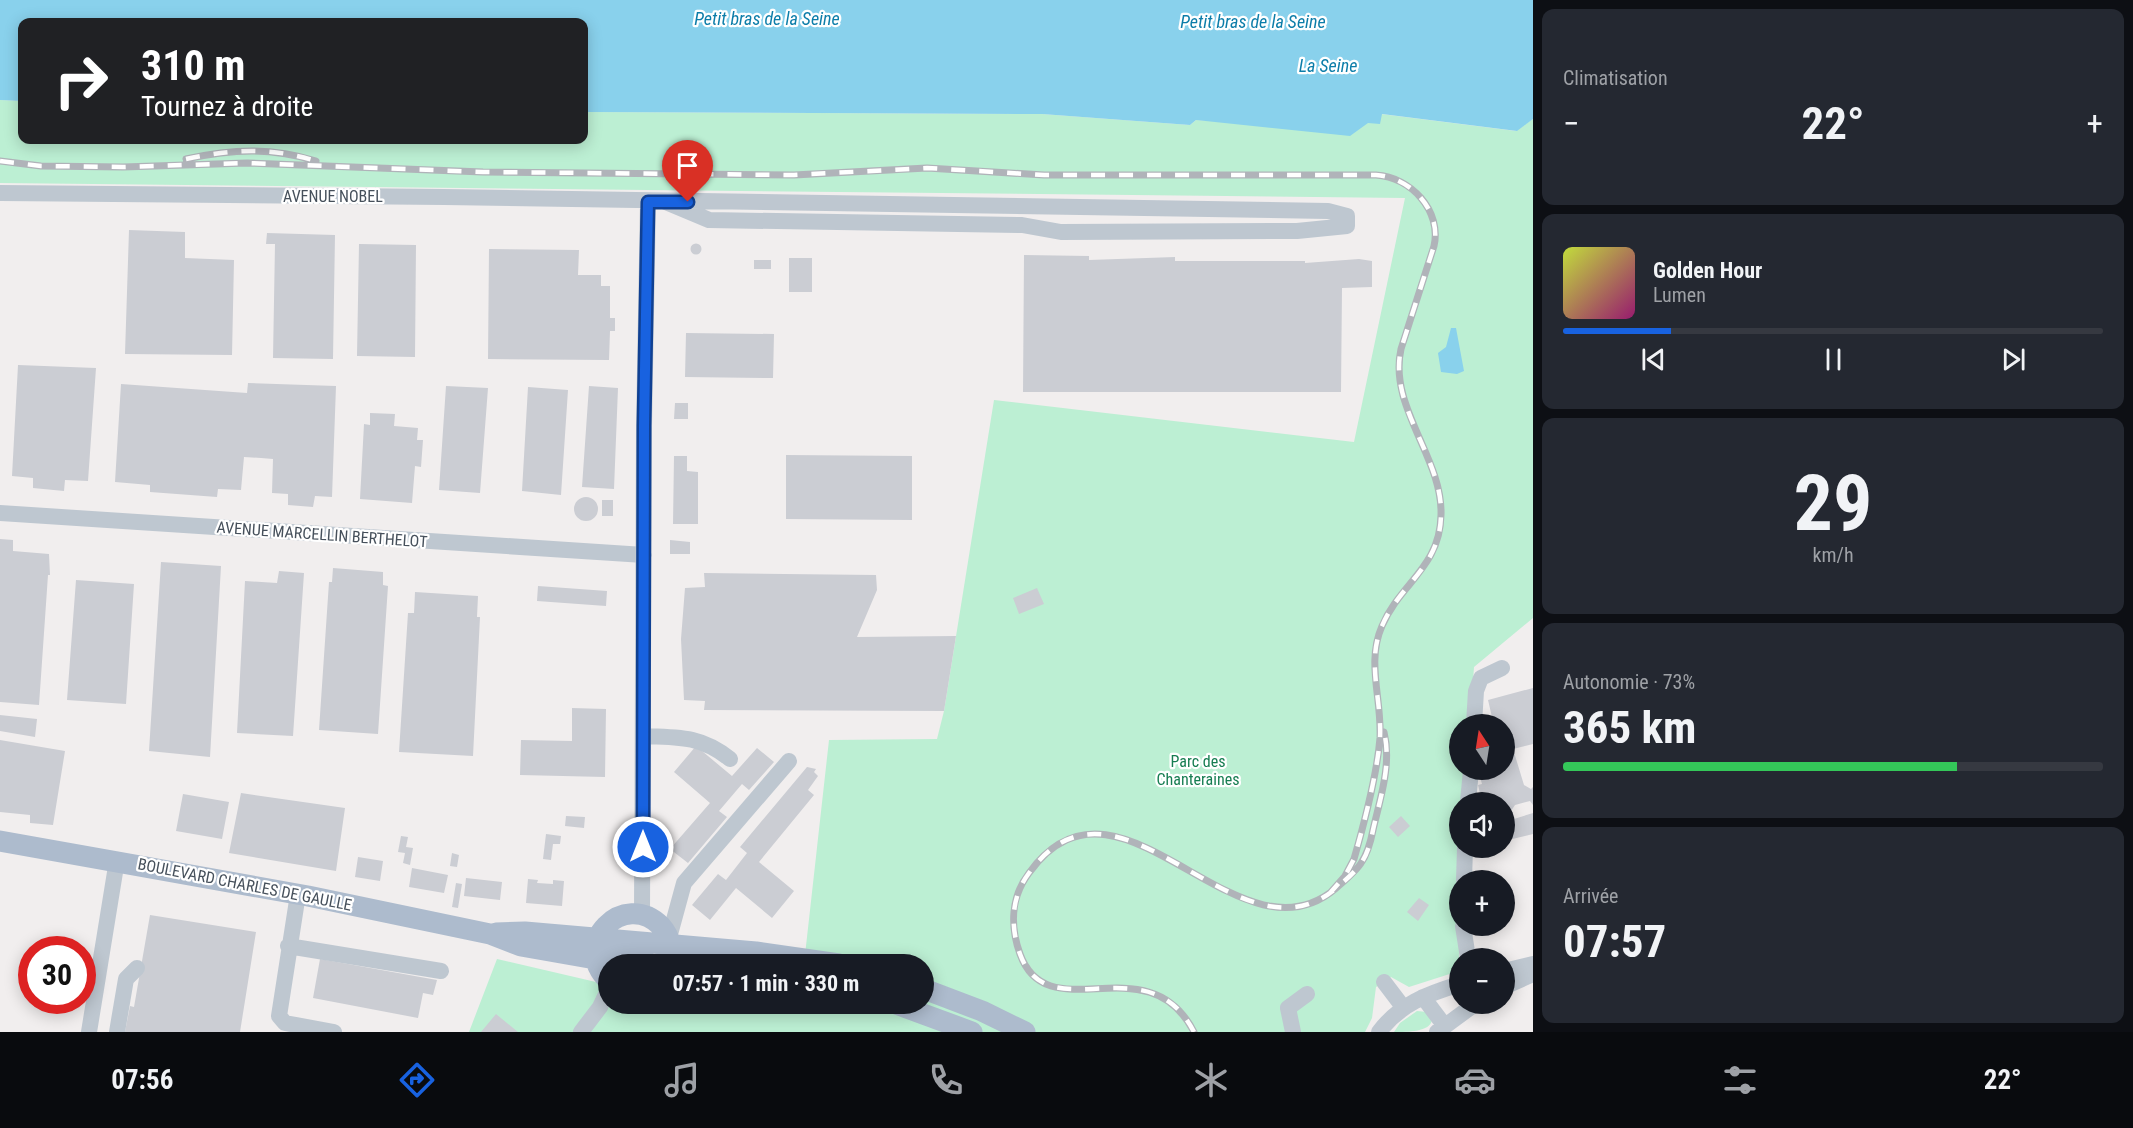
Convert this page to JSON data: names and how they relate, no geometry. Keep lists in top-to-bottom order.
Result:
{
  "streets": {
    "main road": ["BOULEVARD CHARLES DE GAULLE"],
    "street": ["AVENUE NOBEL", "AVENUE MARCELLIN BERTHELOT"]
  },
  "water": ["Petit bras de la Seine", "La Seine"],
  "parks": ["Parc des Chanteraines"],
  "north": "top",
  "page": {
    "tile": [
      "Climatisation",
      ["29", "km/h"],
      ["Autonomie · 73%", "365 km"],
      ["Arrivée", "07:57"]
    ],
    "turn": ["310 m", "Tournez à droite"],
    "heat": ["−", "22°", "+"],
    "song": ["Golden Hour", "Lumen"],
    "map_buttons": ["+", "−"],
    "limit": "30",
    "trip": "07:57 · 1 min · 330 m",
    "tabs": ["07:56", "22°"]
  }
}
